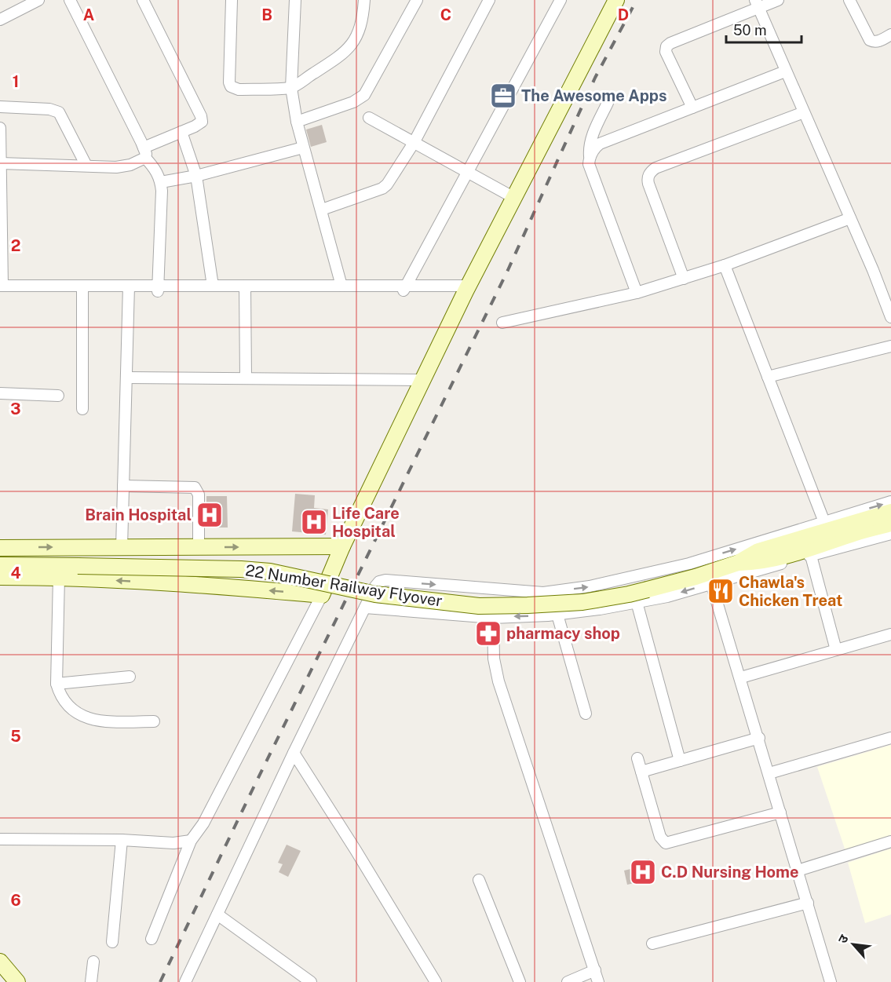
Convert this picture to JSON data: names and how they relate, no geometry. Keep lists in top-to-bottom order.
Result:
{
  "streets": {
    "street": ["22 Number Railway Flyover"]
  },
  "places": {
    "office": ["The Awesome Apps"],
    "hospital": ["Brain Hospital", "Life Care Hospital", "C.D Nursing Home"],
    "restaurant": ["Chawla's Chicken Treat"],
    "pharmacy": ["pharmacy shop"]
  },
  "scale_bar": "50 m",
  "north": "top left",
  "grid": {
    "columns": [
      "A",
      "B",
      "C",
      "D"
    ],
    "rows": [
      "1",
      "2",
      "3",
      "4",
      "5",
      "6"
    ]
  }
}
